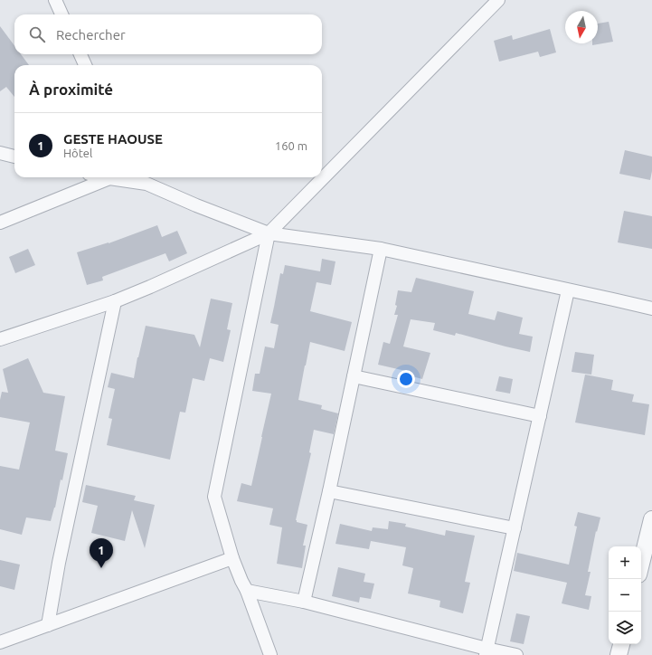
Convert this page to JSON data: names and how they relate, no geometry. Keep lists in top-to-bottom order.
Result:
{
  "north": "bottom",
  "page": {
    "search": "Rechercher",
    "heading": "À proximité",
    "list": [
      {
        "mark": "1",
        "name": "GESTE HAOUSE",
        "note": "Hôtel",
        "value": "160 m"
      }
    ],
    "pins": "1",
    "map_buttons": ["+", "−"]
  }
}
